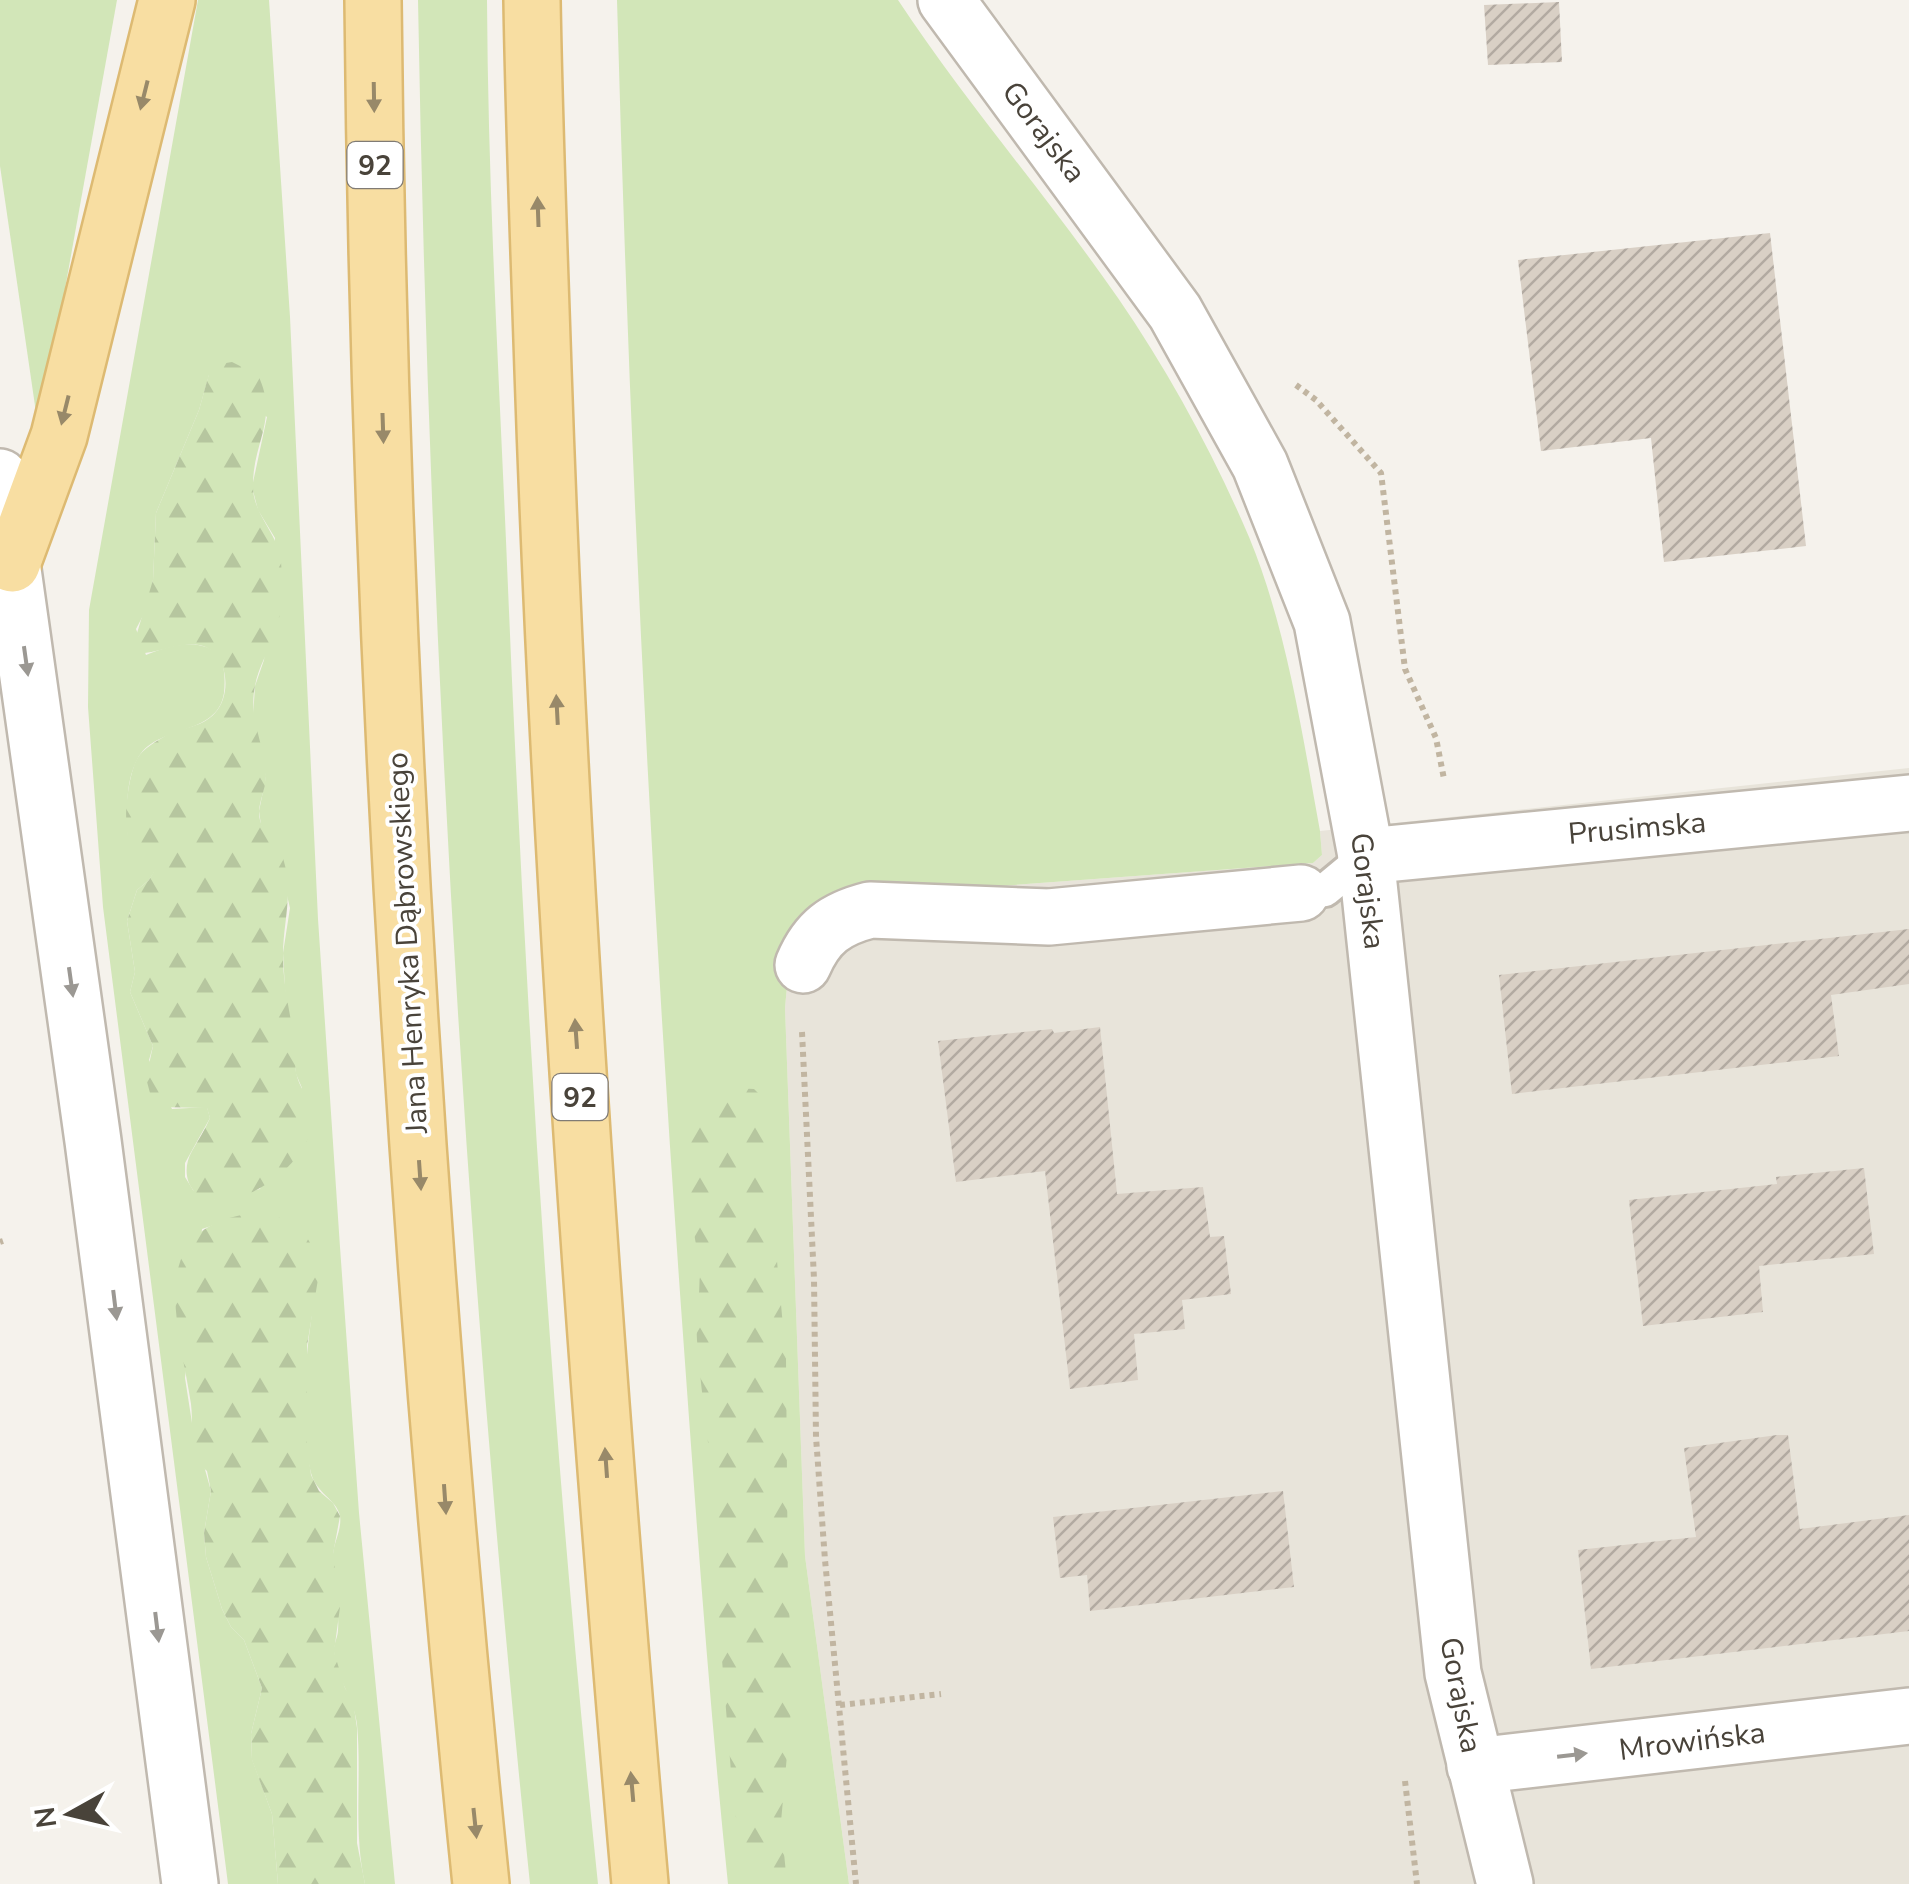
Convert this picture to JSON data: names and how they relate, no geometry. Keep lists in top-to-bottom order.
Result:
{
  "streets": {
    "main road": ["92", "Jana Henryka Dąbrowskiego"],
    "street": ["Gorajska", "Prusimska", "Mrowińska"]
  },
  "crossings": [
    ["Gorajska", "Prusimska"],
    ["Gorajska", "Mrowińska"]
  ],
  "one_way": ["Mrowińska"],
  "north": "left"
}
